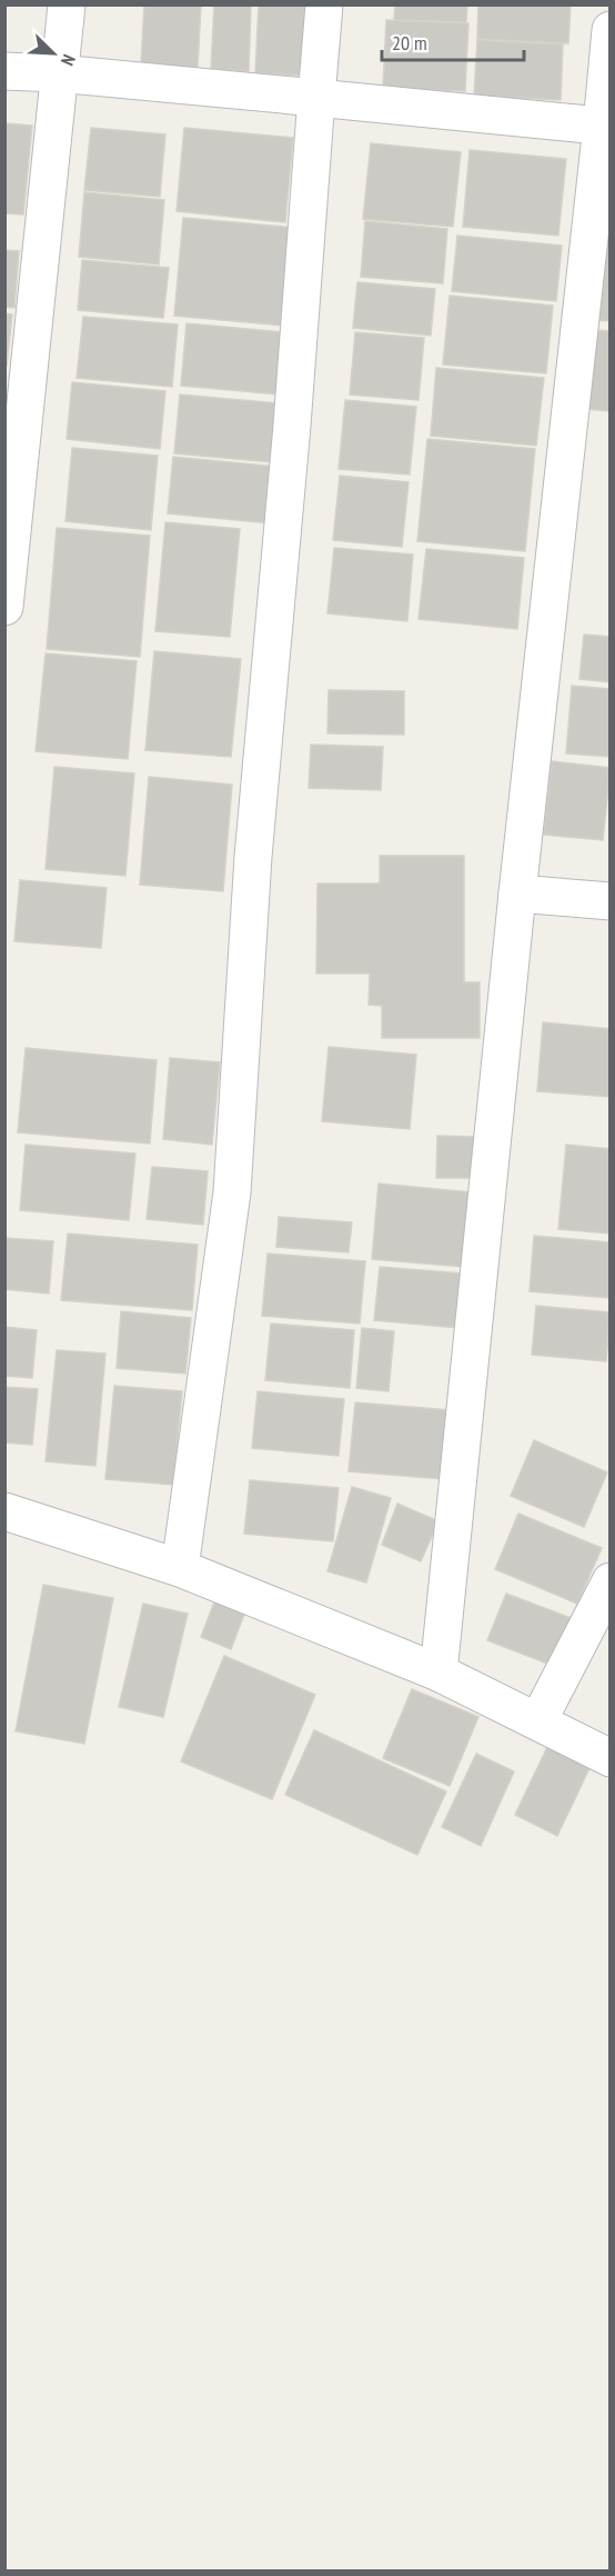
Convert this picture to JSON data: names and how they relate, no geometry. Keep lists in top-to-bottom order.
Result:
{
  "scale_bar": "20 m",
  "north": "bottom right"
}
